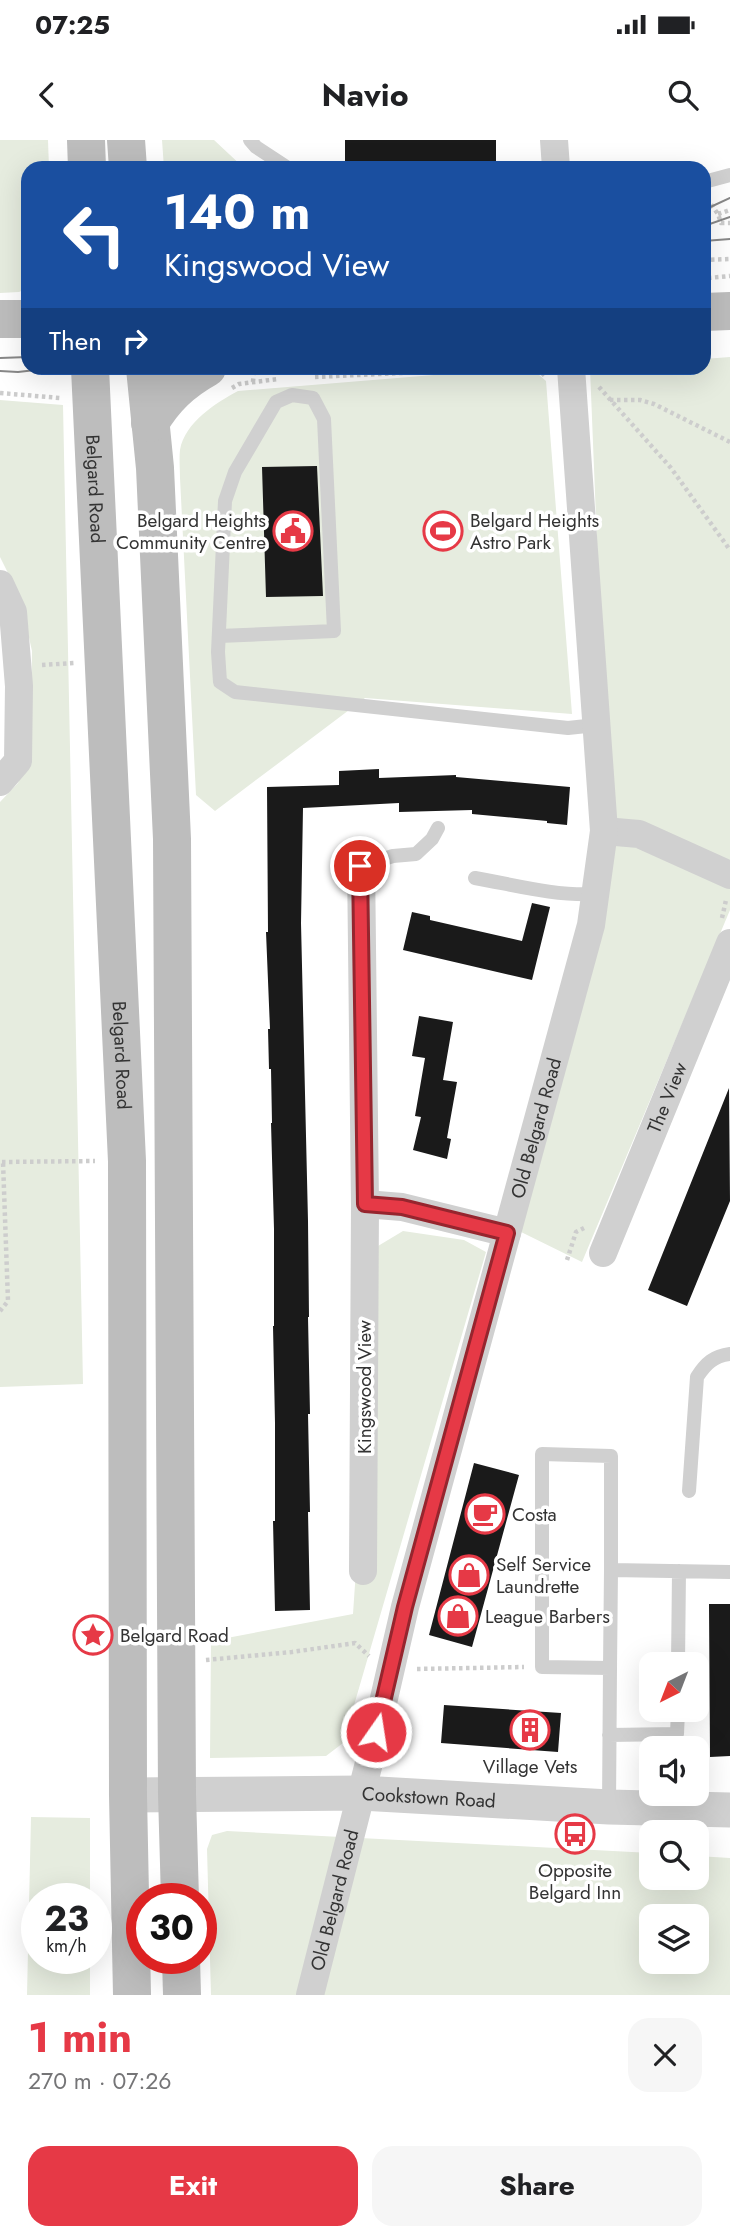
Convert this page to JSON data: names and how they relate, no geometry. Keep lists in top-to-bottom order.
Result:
{
  "streets": {
    "main road": ["Belgard Road"],
    "street": [
      "The View",
      "Old Belgard Road",
      "Kingswood View",
      "Cookstown Road"
    ]
  },
  "crossings": [
    ["Belgard Road", "Cookstown Road"],
    ["Old Belgard Road", "Cookstown Road"]
  ],
  "places": {
    "public building": ["Belgard Heights Community Centre"],
    "sports": ["Belgard Heights Astro Park"],
    "cafe": ["Costa"],
    "shop": ["Self Service Laundrette", "League Barbers"],
    "place": ["Belgard Road"],
    "building": ["Village Vets"],
    "bus stop": ["Opposite Belgard Inn"]
  },
  "north": "bottom left",
  "page": {
    "status": "07:25",
    "header": "Navio",
    "turn": ["140 m", "Kingswood View"],
    "then": "Then",
    "speed": "23 km/h",
    "limit": "30",
    "heading": ["1 min", "270 m · 07:26"],
    "buttons": ["Exit", "Share"]
  }
}
